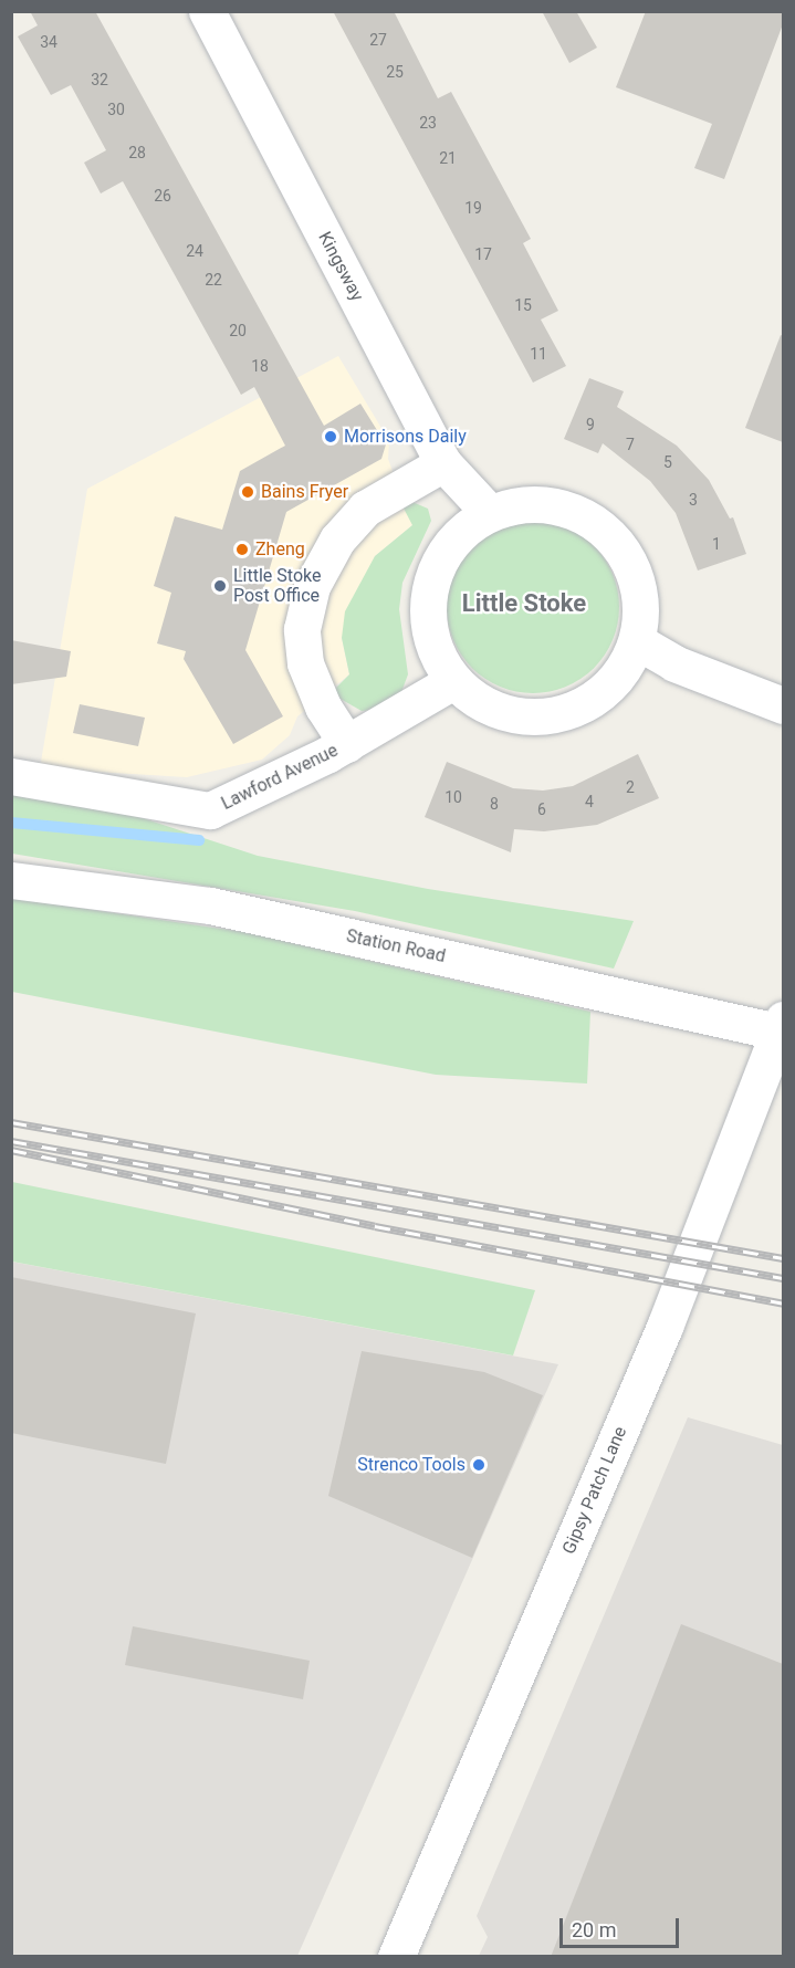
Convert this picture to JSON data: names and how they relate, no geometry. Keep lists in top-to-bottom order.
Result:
{
  "streets": {
    "street": [
      "Kingsway",
      "Lawford Avenue",
      "Station Road",
      "Gipsy Patch Lane"
    ]
  },
  "crossings": [
    ["Kingsway", "Lawford Avenue"],
    ["Station Road", "Gipsy Patch Lane"]
  ],
  "districts": ["Little Stoke"],
  "places": [
    "Morrisons Daily",
    "Bains Fryer",
    "Zheng",
    "Little Stoke Post Office",
    "Strenco Tools"
  ],
  "house_numbers": [
    "27",
    "34",
    "25",
    "32",
    "30",
    "23",
    "28",
    "21",
    "26",
    "19",
    "24",
    "17",
    "22",
    "15",
    "20",
    "11",
    "18",
    "9",
    "7",
    "5",
    "3",
    "1",
    "2",
    "10",
    "4",
    "8",
    "6"
  ],
  "scale_bar": "20 m"
}
